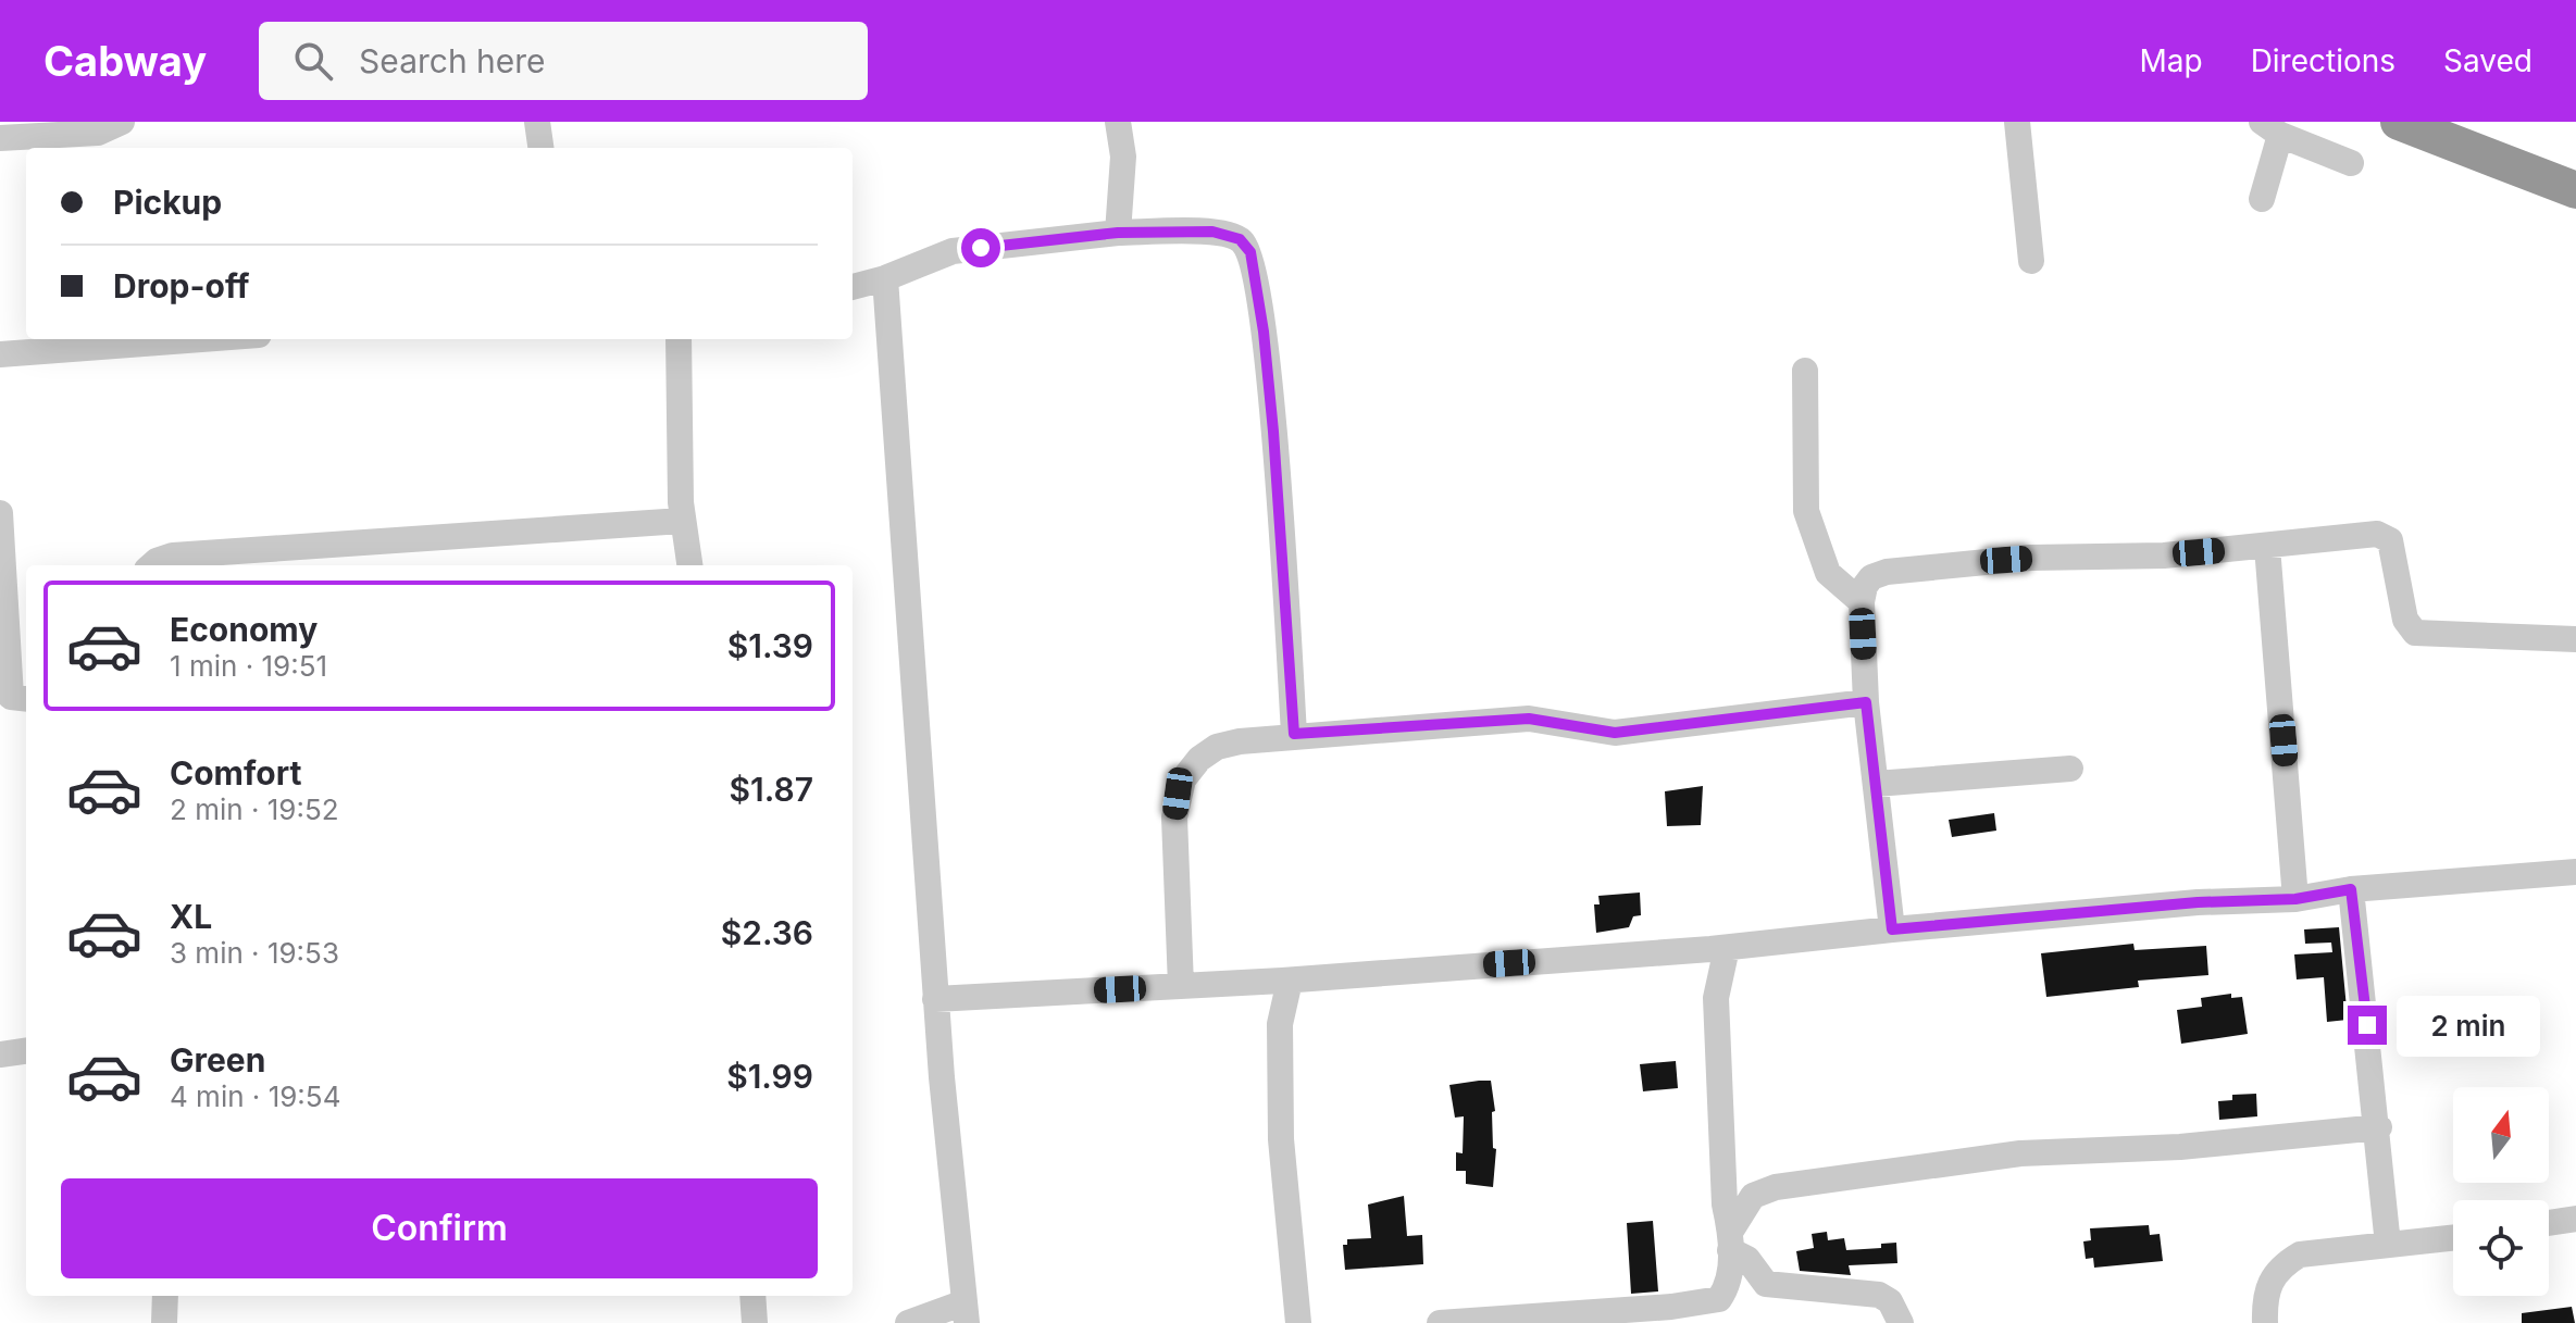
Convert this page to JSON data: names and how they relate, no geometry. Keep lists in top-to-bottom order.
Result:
{
  "north": "top",
  "page": {
    "header": "Cabway",
    "search": "Search here",
    "nav": ["Map", "Directions", "Saved"],
    "banner": ["Pickup", "Drop-off"],
    "list": [
      {
        "name": "Economy",
        "note": "1 min · 19:51",
        "value": "$1.39"
      },
      {
        "name": "Comfort",
        "note": "2 min · 19:52",
        "value": "$1.87"
      },
      {
        "name": "XL",
        "note": "3 min · 19:53",
        "value": "$2.36"
      },
      {
        "name": "Green",
        "note": "4 min · 19:54",
        "value": "$1.99"
      }
    ],
    "bubble": "2 min",
    "buttons": "Confirm"
  }
}
